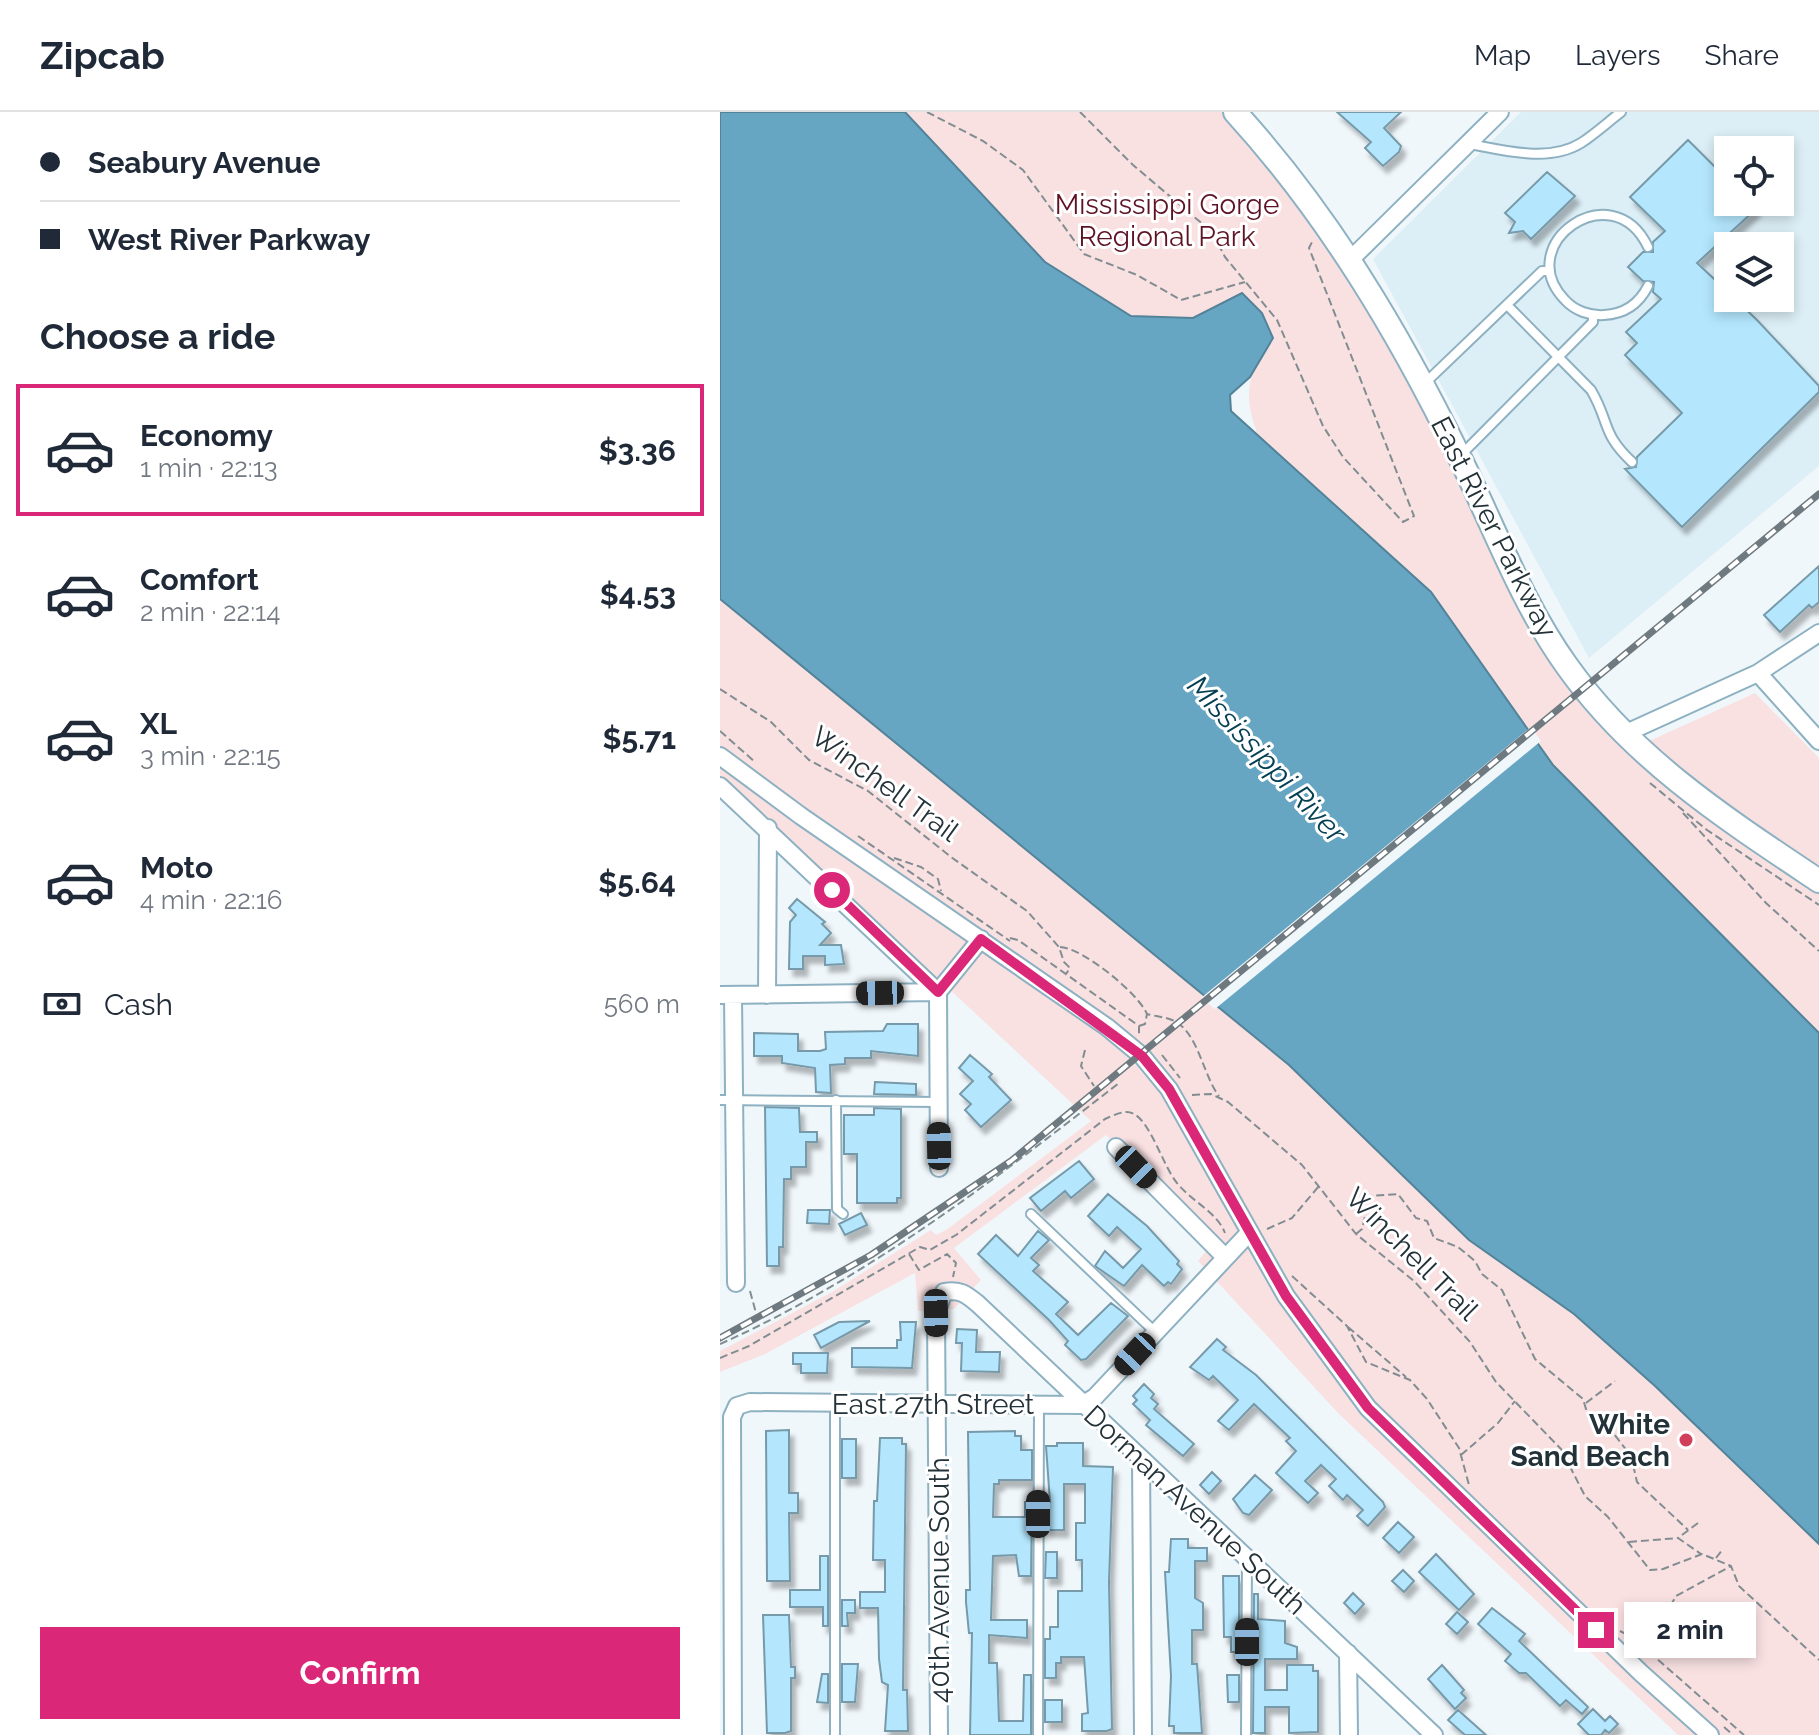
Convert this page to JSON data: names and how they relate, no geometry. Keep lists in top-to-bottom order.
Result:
{
  "streets": {
    "street": [
      "East River Parkway",
      "East 27th Street",
      "Dorman Avenue South",
      "40th Avenue South"
    ],
    "path": ["Winchell Trail"]
  },
  "crossings": [
    ["East 27th Street", "Dorman Avenue South"],
    ["East 27th Street", "40th Avenue South"],
    ["Dorman Avenue South", "40th Avenue South"]
  ],
  "water": ["Mississippi River"],
  "parks": ["Mississippi Gorge Regional Park"],
  "places": ["White Sand Beach"],
  "page": {
    "header": "Zipcab",
    "nav": ["Map", "Layers", "Share"],
    "banner": ["Seabury Avenue", "West River Parkway"],
    "heading": "Choose a ride",
    "list": [
      {
        "name": "Economy",
        "note": "1 min · 22:13",
        "value": "$3.36"
      },
      {
        "name": "Comfort",
        "note": "2 min · 22:14",
        "value": "$4.53"
      },
      {
        "name": "XL",
        "note": "3 min · 22:15",
        "value": "$5.71"
      },
      {
        "name": "Moto",
        "note": "4 min · 22:16",
        "value": "$5.64"
      }
    ],
    "pay": ["Cash", "560 m"],
    "bubble": "2 min",
    "buttons": "Confirm"
  }
}
